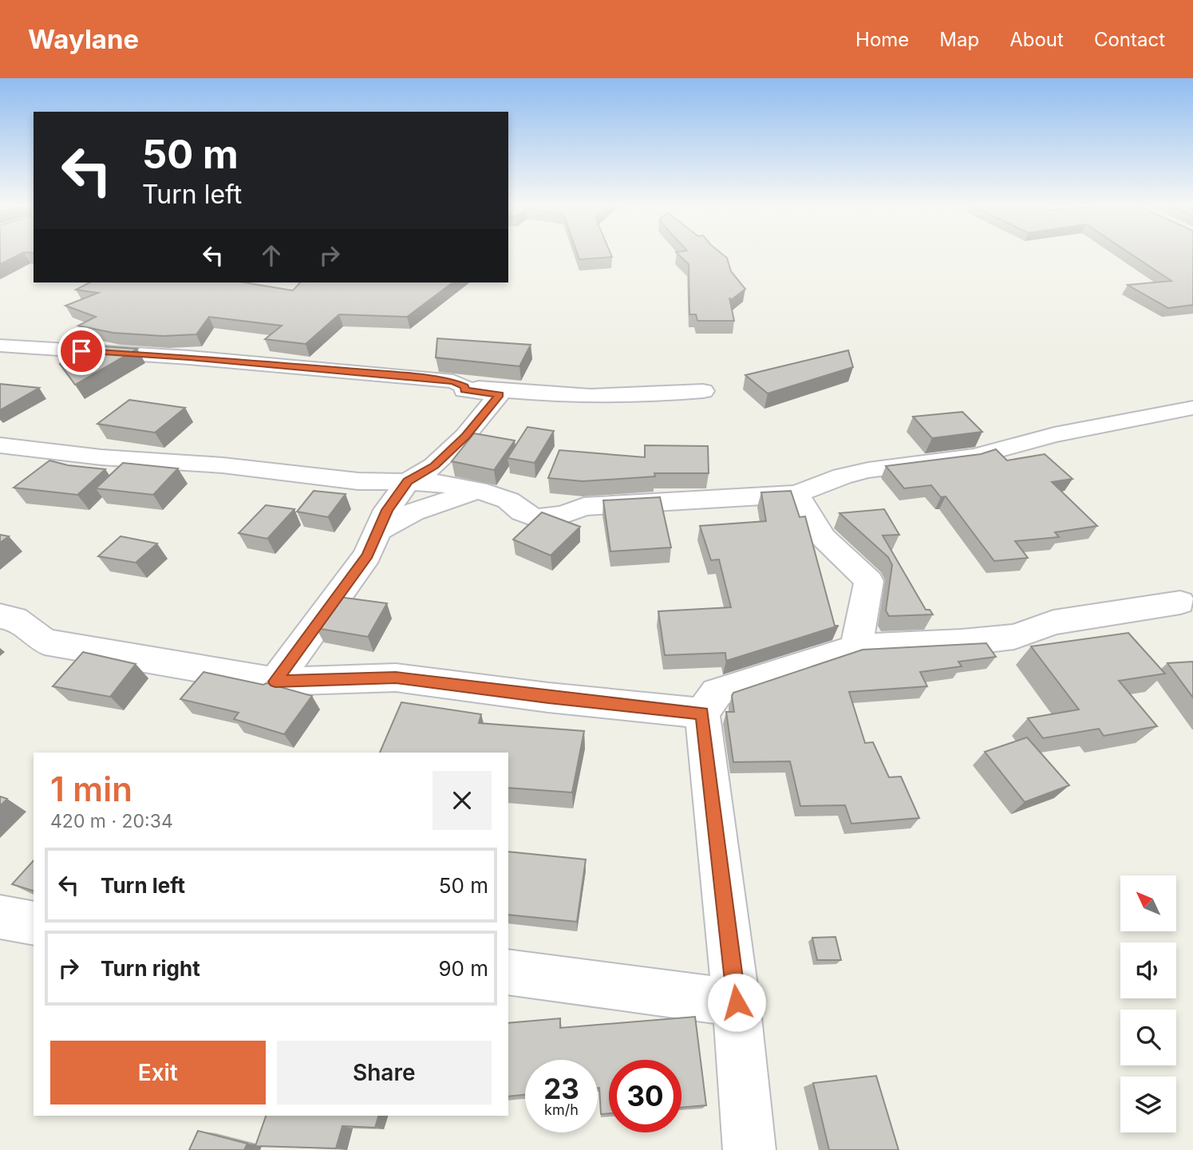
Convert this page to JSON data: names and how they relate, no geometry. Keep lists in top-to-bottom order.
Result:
{
  "north": "top left",
  "page": {
    "header": "Waylane",
    "nav": [
      "Home",
      "Map",
      "About",
      "Contact"
    ],
    "turn": ["50 m", "Turn left"],
    "heading": ["1 min", "420 m · 20:34"],
    "list": [
      {
        "name": "Turn left",
        "value": "50 m"
      },
      {
        "name": "Turn right",
        "value": "90 m"
      }
    ],
    "buttons": ["Exit", "Share"],
    "speed": "23 km/h",
    "limit": "30"
  }
}
